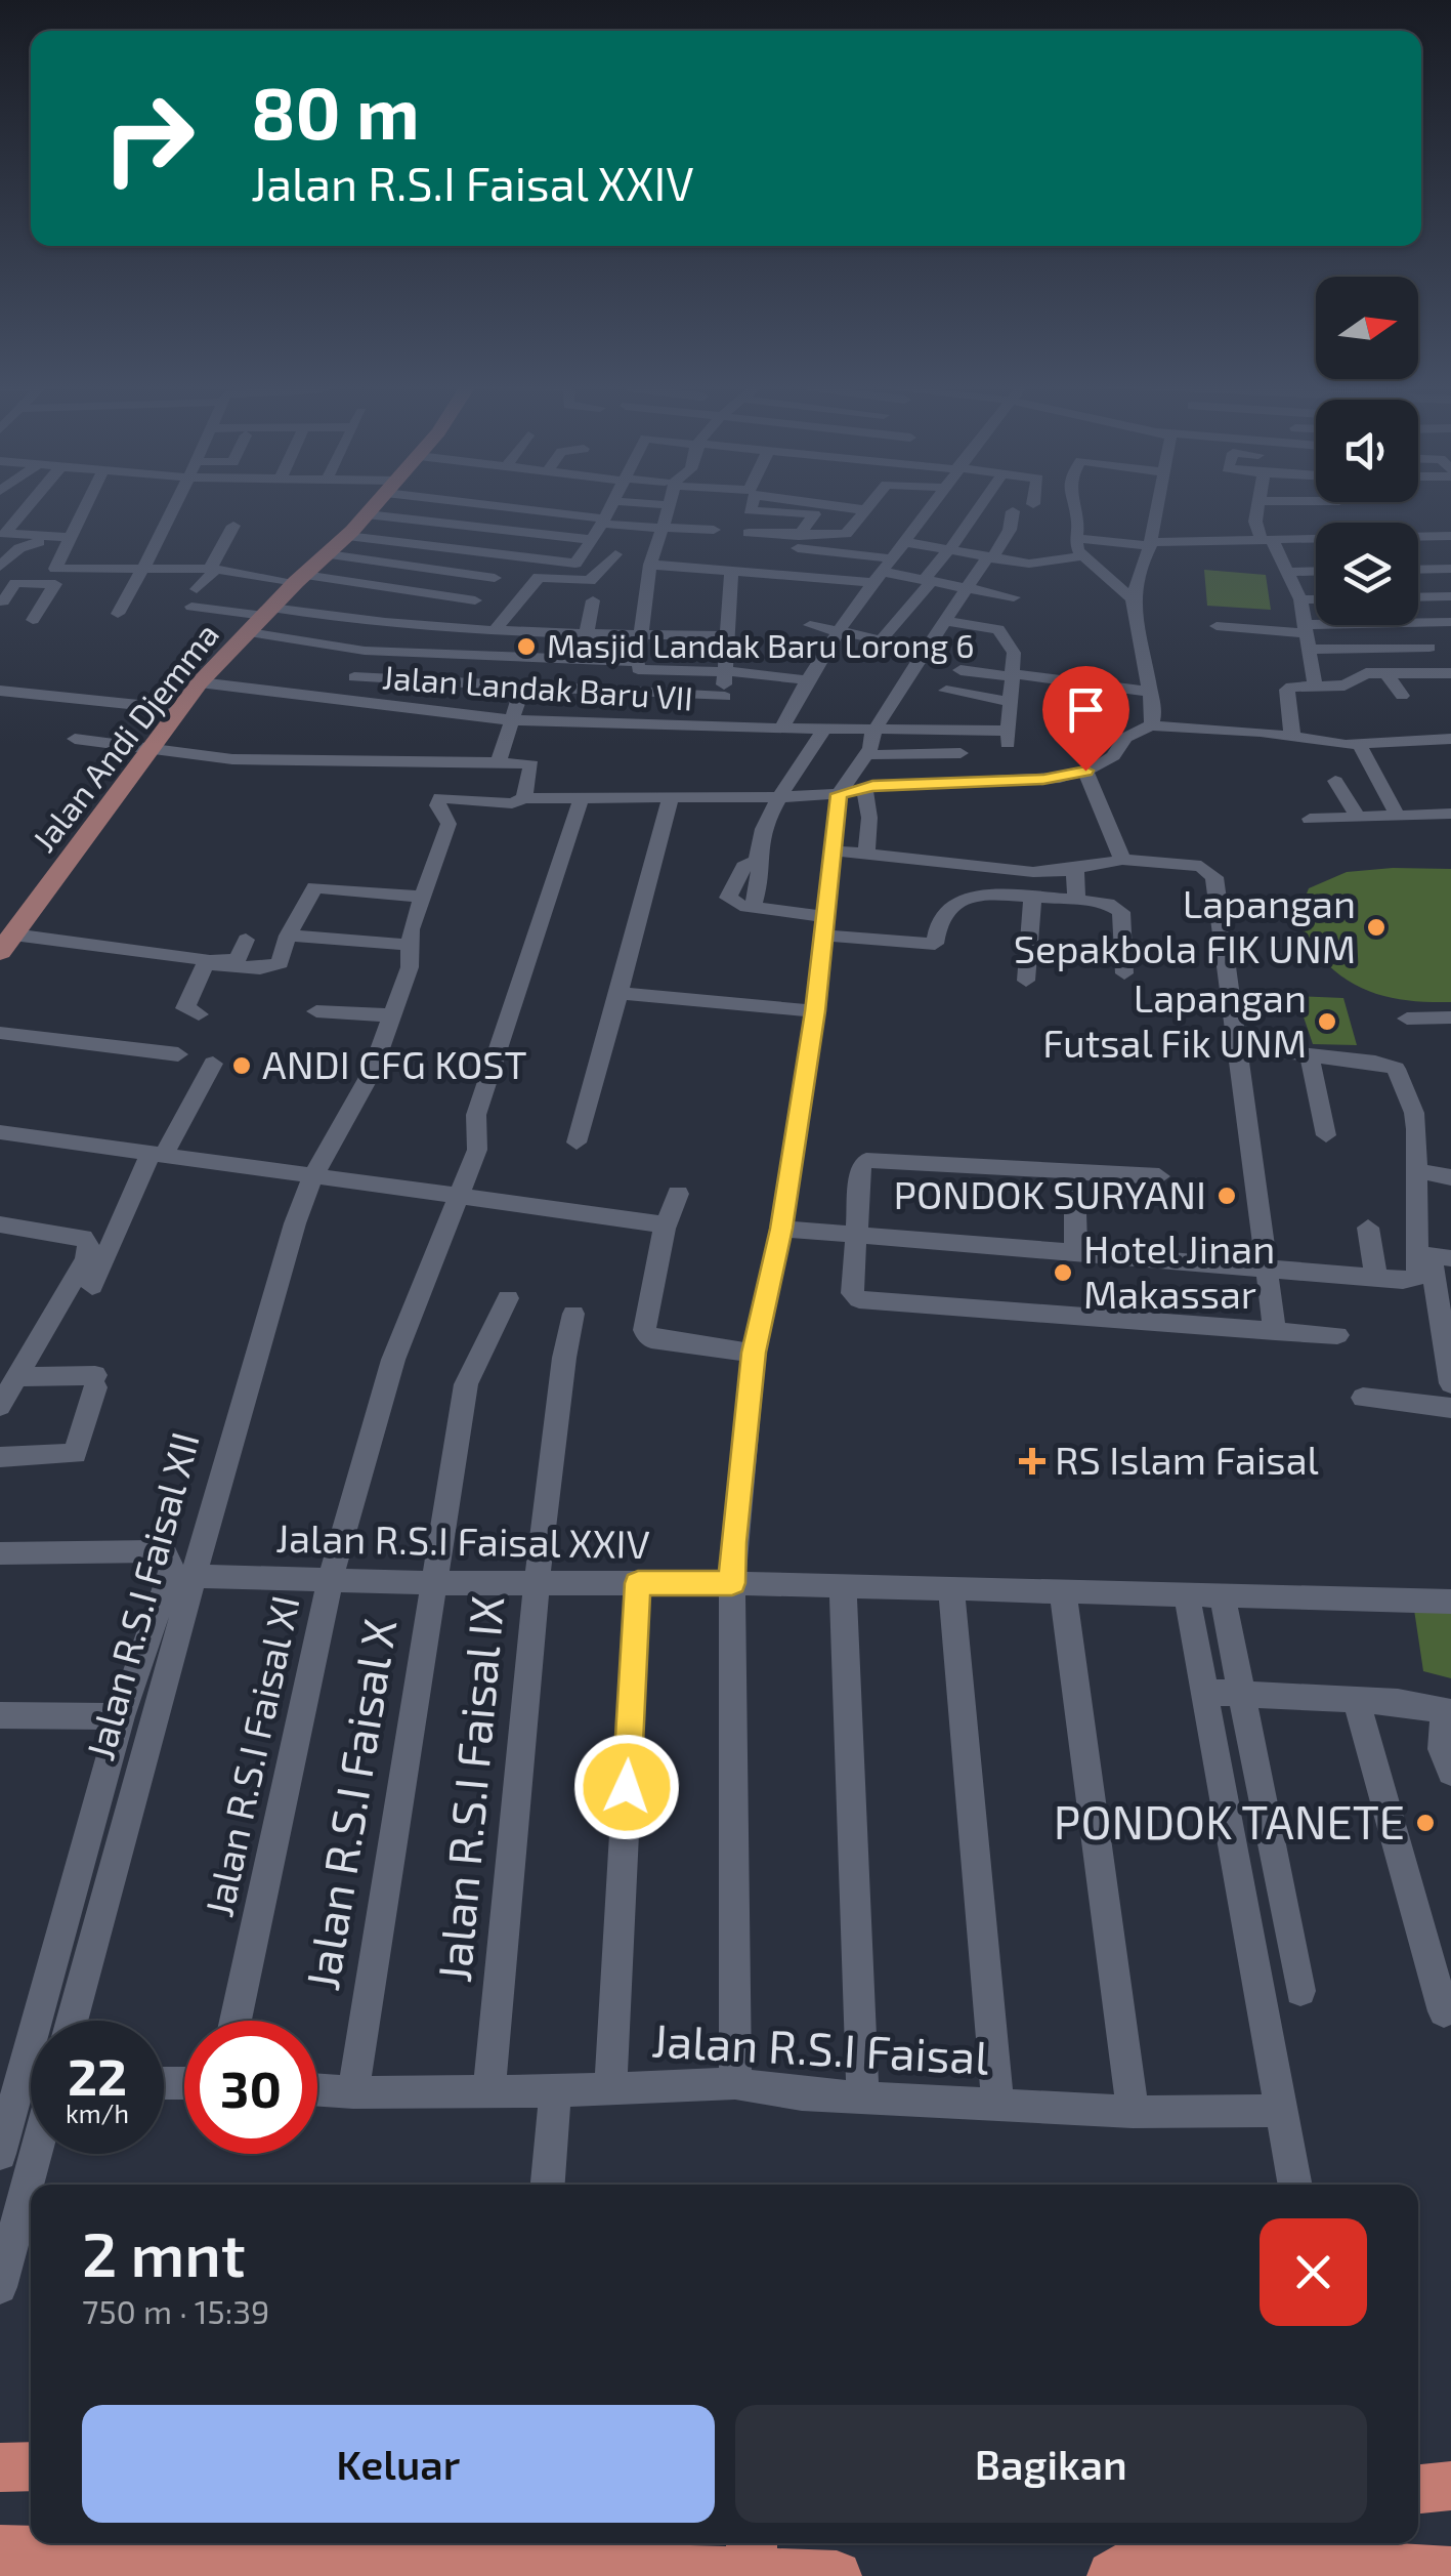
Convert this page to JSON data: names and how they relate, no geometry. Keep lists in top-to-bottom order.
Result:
{
  "streets": {
    "main road": ["Jalan Andi Djemma"],
    "street": [
      "Jalan Landak Baru VII",
      "Jalan R.S.I Faisal XXIV",
      "Jalan R.S.I Faisal XII",
      "Jalan R.S.I Faisal XI",
      "Jalan R.S.I Faisal IX",
      "Jalan R.S.I Faisal X",
      "Jalan R.S.I Faisal"
    ]
  },
  "crossings": [
    ["Jalan Landak Baru VII", "Jalan Andi Djemma"],
    ["Jalan R.S.I Faisal XXIV", "Jalan R.S.I Faisal XII"],
    ["Jalan R.S.I Faisal XXIV", "Jalan R.S.I Faisal XI"],
    ["Jalan R.S.I Faisal XXIV", "Jalan R.S.I Faisal IX"],
    ["Jalan R.S.I Faisal XXIV", "Jalan R.S.I Faisal X"],
    ["Jalan R.S.I Faisal IX", "Jalan R.S.I Faisal"],
    ["Jalan R.S.I Faisal X", "Jalan R.S.I Faisal"]
  ],
  "places": {
    "other": [
      "Masjid Landak Baru Lorong 6",
      "Lapangan Sepakbola FIK UNM",
      "Lapangan Futsal Fik UNM",
      "ANDI CFG KOST",
      "PONDOK SURYANI",
      "Hotel Jinan Makassar",
      "PONDOK TANETE"
    ],
    "health": ["RS Islam Faisal"]
  },
  "north": "right",
  "page": {
    "turn": ["80 m", "Jalan R.S.I Faisal XXIV"],
    "speed": "22 km/h",
    "limit": "30",
    "heading": ["2 mnt", "750 m · 15:39"],
    "buttons": ["Keluar", "Bagikan"]
  }
}
